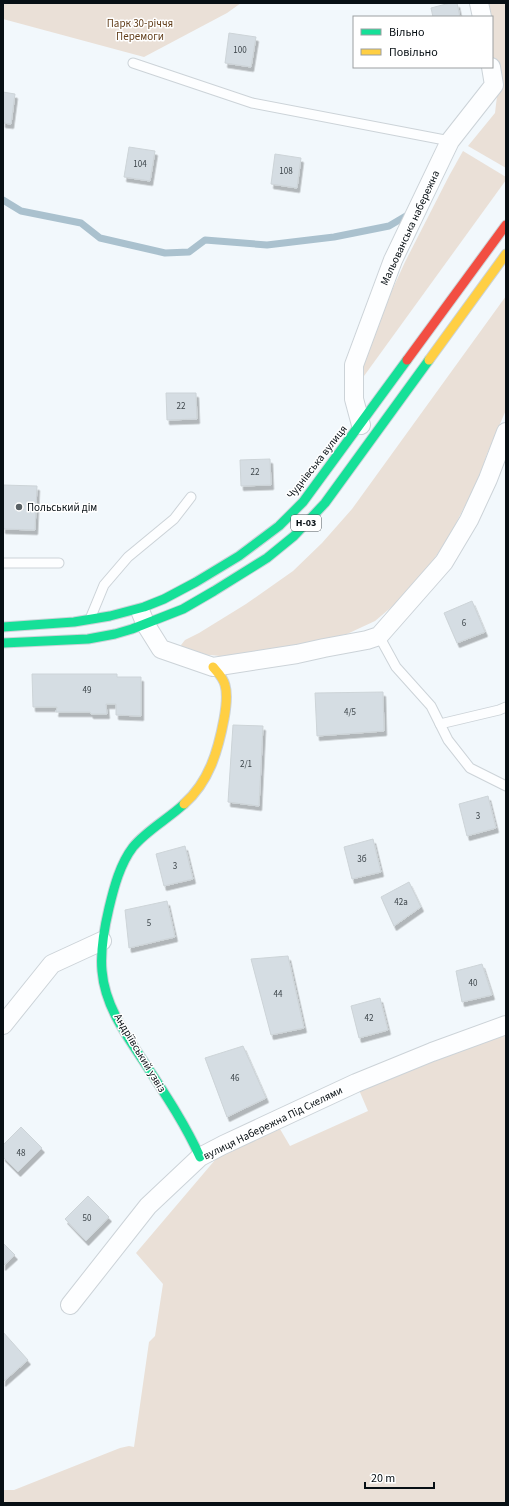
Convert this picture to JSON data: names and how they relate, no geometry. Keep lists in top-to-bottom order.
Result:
{
  "streets": {
    "main road": ["Чуднівська вулиця", "Н-03", "Андріївський узвіз"],
    "street": ["Мальованська набережна", "вулиця Набережна Під Скелями"]
  },
  "crossings": [
    ["Мальованська набережна", "Чуднівська вулиця"],
    ["Андріївський узвіз", "вулиця Набережна Під Скелями"]
  ],
  "parks": ["Парк 30-річчя Перемоги"],
  "places": ["Польський дім"],
  "house_numbers": [
    "100",
    "104",
    "108",
    "22",
    "22",
    "6",
    "49",
    "4/5",
    "2/1",
    "3",
    "3б",
    "3",
    "42а",
    "5",
    "40",
    "44",
    "42",
    "46",
    "48",
    "50"
  ],
  "legend": ["Вільно", "Повільно"],
  "scale_bar": "20 m"
}
